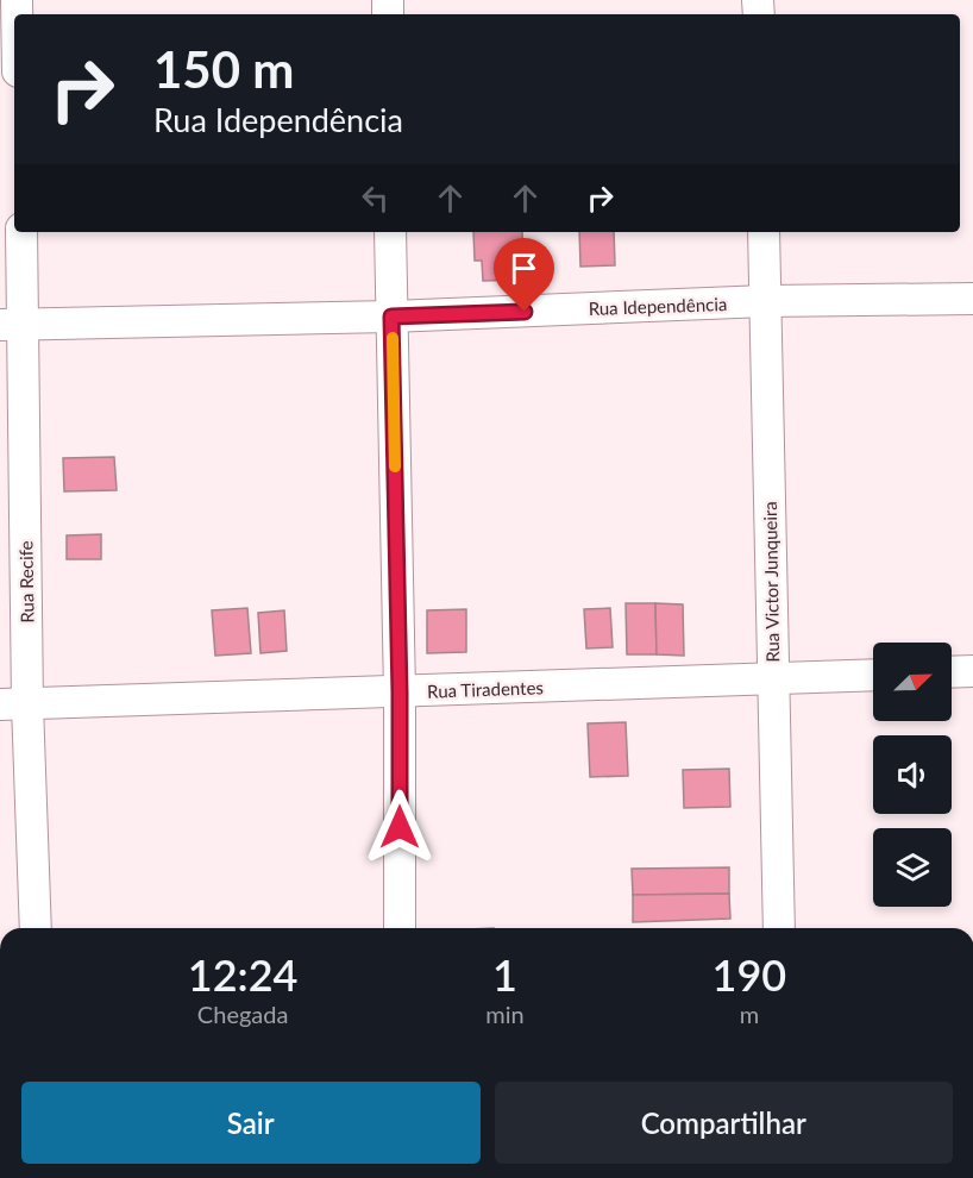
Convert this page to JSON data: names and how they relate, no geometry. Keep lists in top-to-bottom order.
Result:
{
  "streets": {
    "street": [
      "Rua Idependência",
      "Rua Recife",
      "Rua Victor Junqueira",
      "Rua Tiradentes"
    ]
  },
  "crossings": [
    ["Rua Idependência", "Rua Recife"],
    ["Rua Idependência", "Rua Victor Junqueira"],
    ["Rua Recife", "Rua Tiradentes"],
    ["Rua Victor Junqueira", "Rua Tiradentes"]
  ],
  "north": "top right",
  "page": {
    "turn": ["150 m", "Rua Idependência"],
    "eta": [
      "12:24",
      "Chegada",
      "1",
      "min",
      "190",
      "m"
    ],
    "buttons": ["Sair", "Compartilhar"]
  }
}
